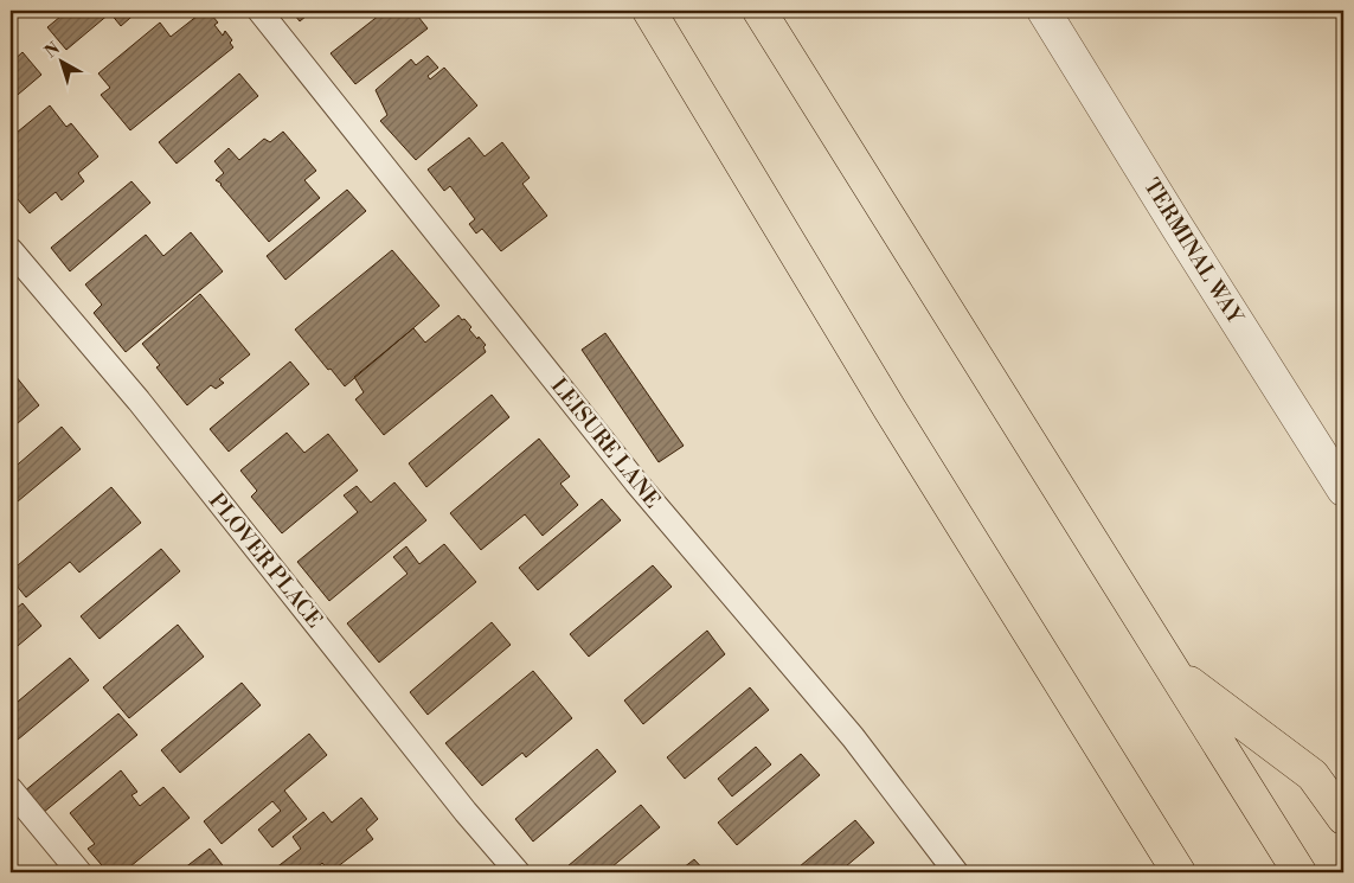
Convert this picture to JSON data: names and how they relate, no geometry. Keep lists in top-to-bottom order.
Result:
{
  "streets": {
    "street": ["TERMINAL WAY"],
    "lane": ["LEISURE LANE", "PLOVER PLACE"]
  },
  "north": "top left"
}
